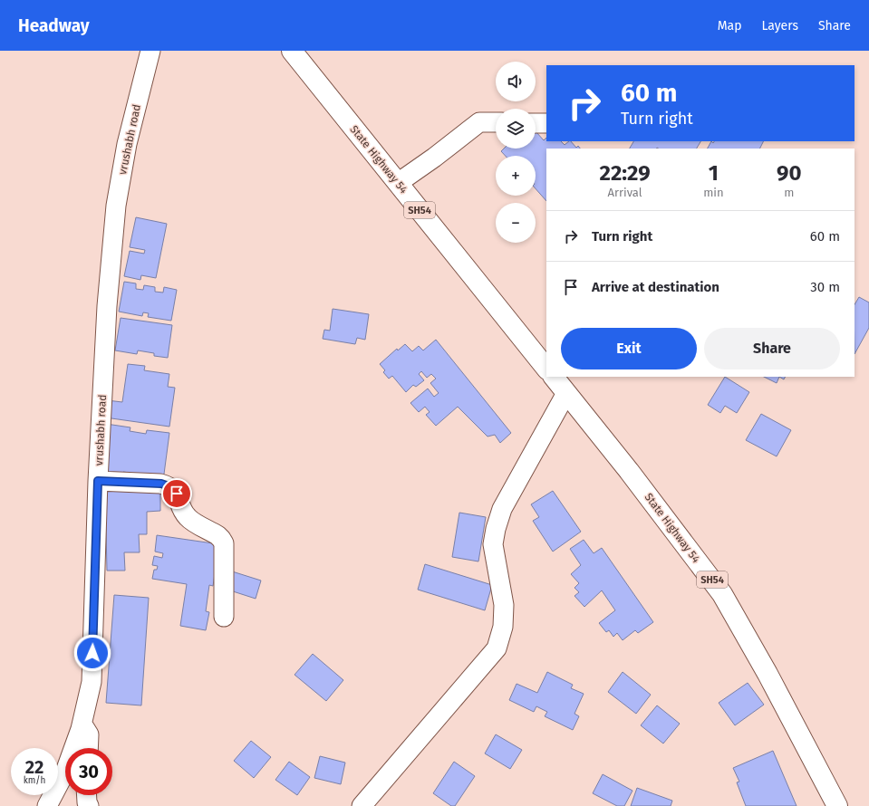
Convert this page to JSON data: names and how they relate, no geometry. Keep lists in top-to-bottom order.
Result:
{
  "streets": {
    "main road": ["State Highway 54", "SH54"],
    "street": ["vrushabh road"]
  },
  "page": {
    "header": "Headway",
    "nav": ["Map", "Layers", "Share"],
    "map_buttons": ["+", "−"],
    "turn": ["60 m", "Turn right"],
    "eta": [
      "22:29",
      "Arrival",
      "1",
      "min",
      "90",
      "m"
    ],
    "list": [
      {
        "name": "Turn right",
        "value": "60 m"
      },
      {
        "name": "Arrive at destination",
        "value": "30 m"
      }
    ],
    "buttons": ["Exit", "Share"],
    "speed": "22 km/h",
    "limit": "30"
  }
}
